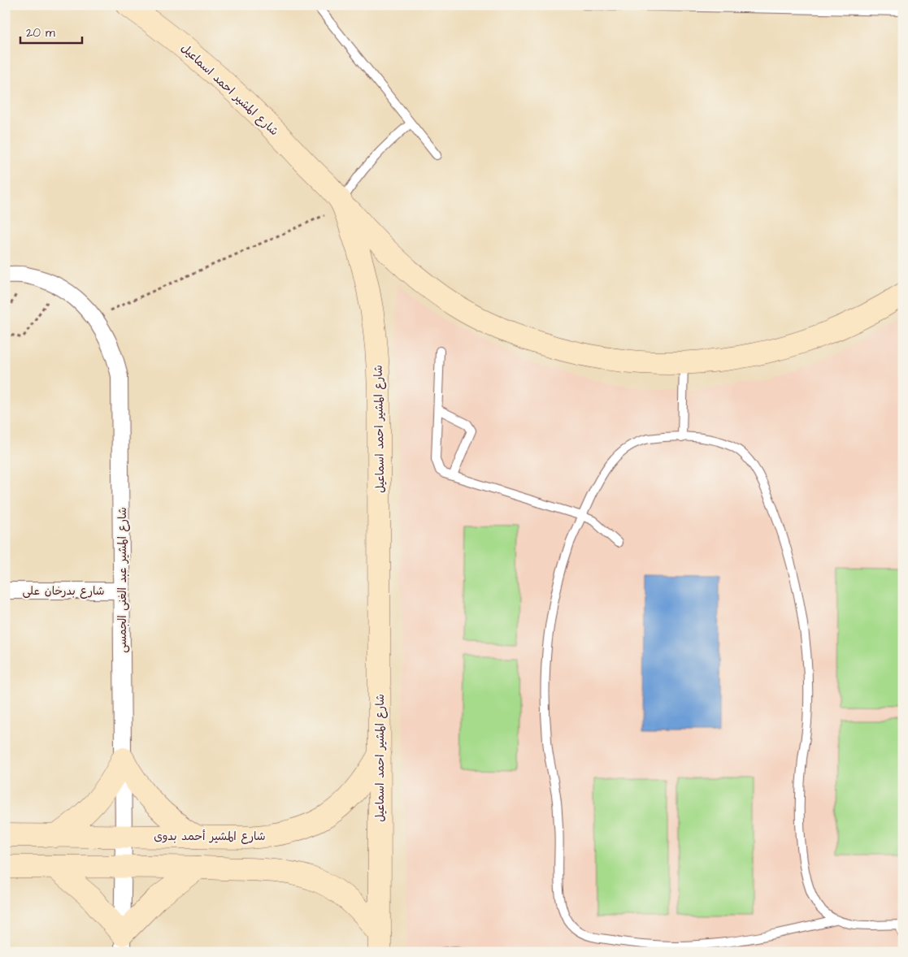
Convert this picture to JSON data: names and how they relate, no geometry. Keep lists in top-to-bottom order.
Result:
{
  "streets": {
    "main road": ["شارع المشير احمد اسماعيل", "شارع المشير أحمد بدوى"],
    "street": ["شارع المشير عبد الغنى الجمسى", "شارع بدرخان على"]
  },
  "crossings": [
    ["شارع المشير احمد اسماعيل", "شارع المشير أحمد بدوى"],
    ["شارع المشير عبد الغنى الجمسى", "شارع بدرخان على"],
    ["شارع المشير عبد الغنى الجمسى", "شارع المشير أحمد بدوى"]
  ],
  "scale_bar": "20 m"
}
